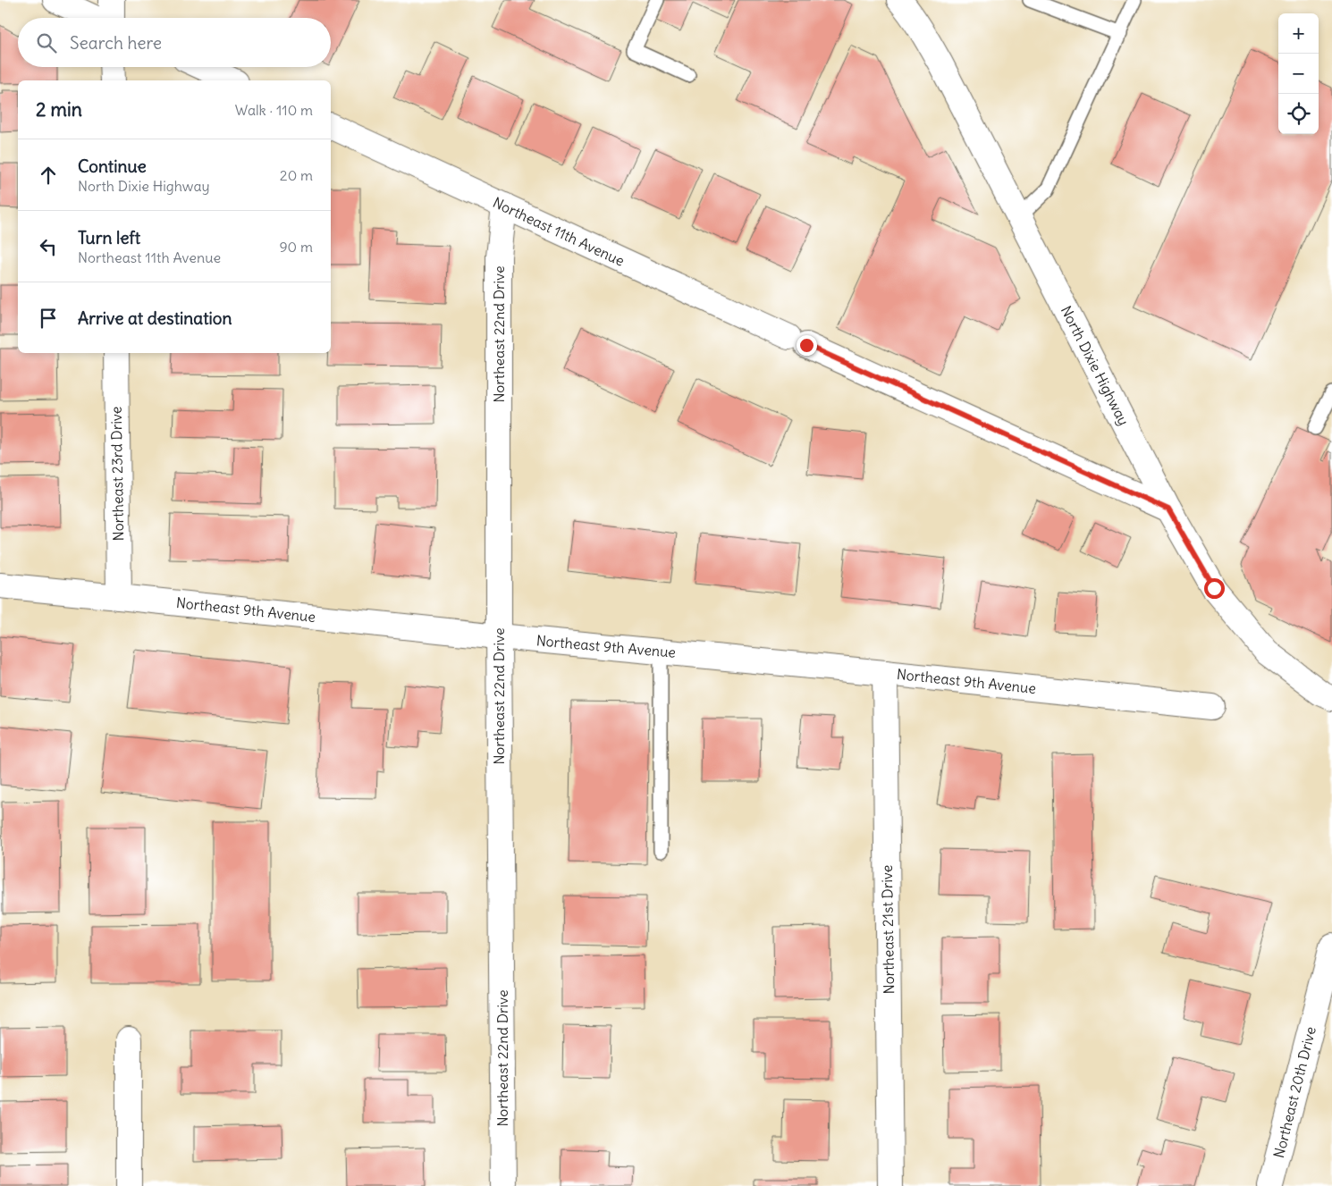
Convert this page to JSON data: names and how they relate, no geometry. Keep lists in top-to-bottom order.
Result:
{
  "streets": {
    "street": [
      "Northeast 11th Avenue",
      "Northeast 22nd Drive",
      "North Dixie Highway",
      "Northeast 23rd Drive",
      "Northeast 9th Avenue",
      "Northeast 21st Drive",
      "Northeast 20th Drive"
    ]
  },
  "crossings": [
    ["Northeast 11th Avenue", "Northeast 22nd Drive"],
    ["Northeast 11th Avenue", "North Dixie Highway"],
    ["Northeast 22nd Drive", "Northeast 9th Avenue"],
    ["Northeast 23rd Drive", "Northeast 9th Avenue"],
    ["Northeast 9th Avenue", "Northeast 21st Drive"]
  ],
  "page": {
    "map_buttons": ["+", "−"],
    "search": "Search here",
    "heading": ["2 min", "Walk · 110 m"],
    "list": [
      ["Continue", "North Dixie Highway", "20 m"],
      ["Turn left", "Northeast 11th Avenue", "90 m"],
      "Arrive at destination"
    ]
  }
}
